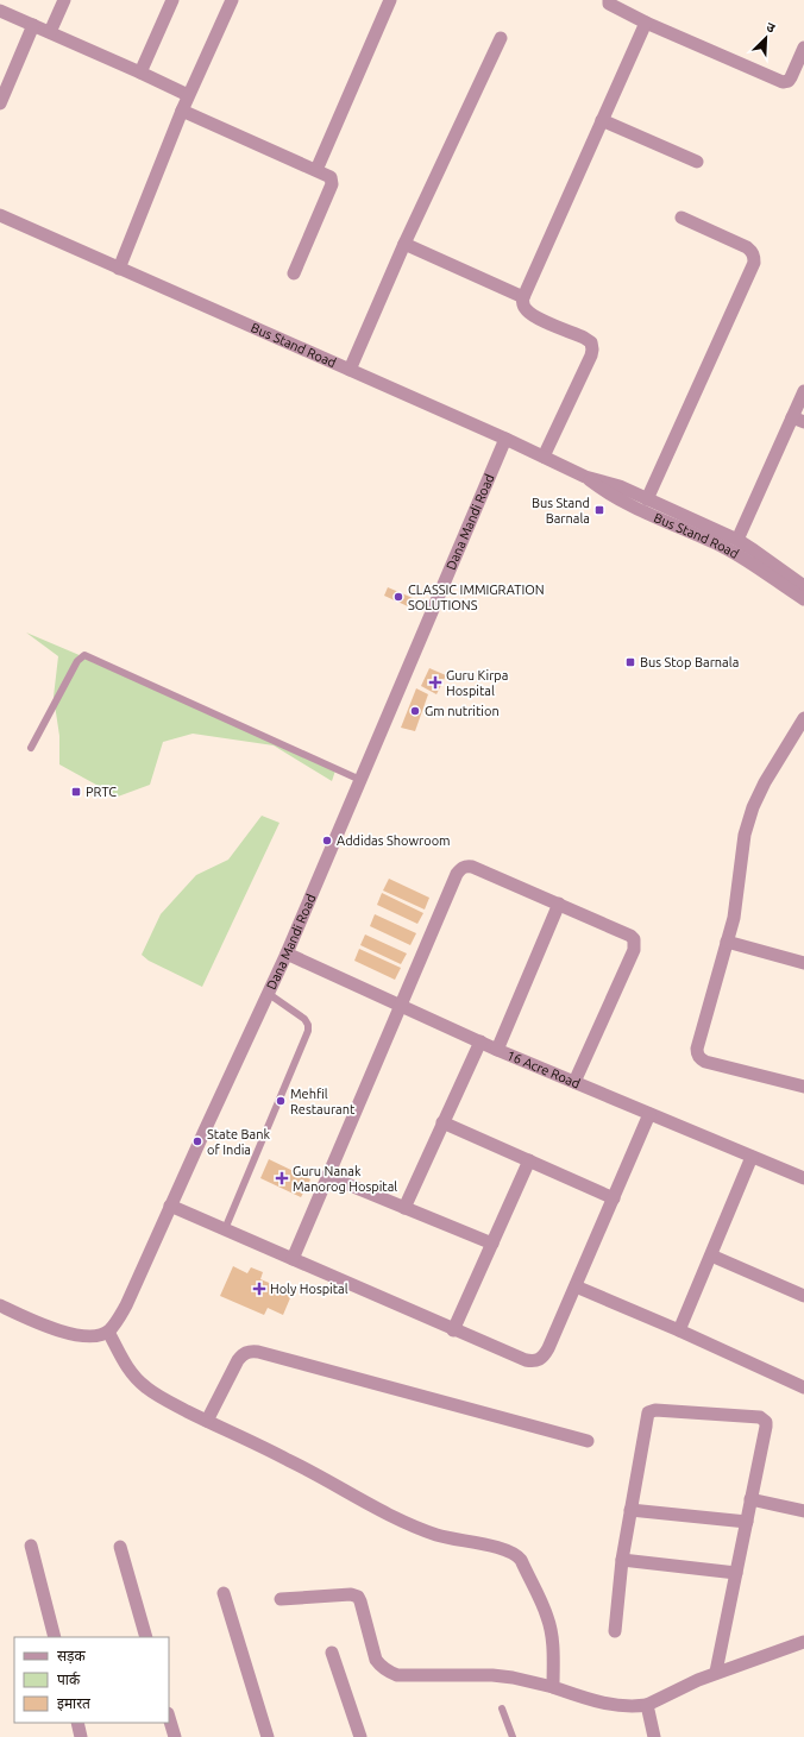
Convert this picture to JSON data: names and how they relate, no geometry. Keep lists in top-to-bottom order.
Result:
{
  "streets": {
    "street": ["Bus Stand Road", "Dana Mandi Road", "16 Acre Road"]
  },
  "crossings": [
    ["Bus Stand Road", "Dana Mandi Road"],
    ["Dana Mandi Road", "16 Acre Road"]
  ],
  "places": {
    "transit": ["Bus Stand Barnala", "Bus Stop Barnala", "PRTC"],
    "other": [
      "CLASSIC IMMIGRATION SOLUTIONS",
      "Gm nutrition",
      "Addidas Showroom",
      "Mehfil Restaurant",
      "State Bank of India"
    ],
    "health": ["Guru Kirpa Hospital", "Guru Nanak Manorog Hospital", "Holy Hospital"]
  },
  "legend": ["सड़क", "पार्क", "इमारत"],
  "north": "top right"
}
